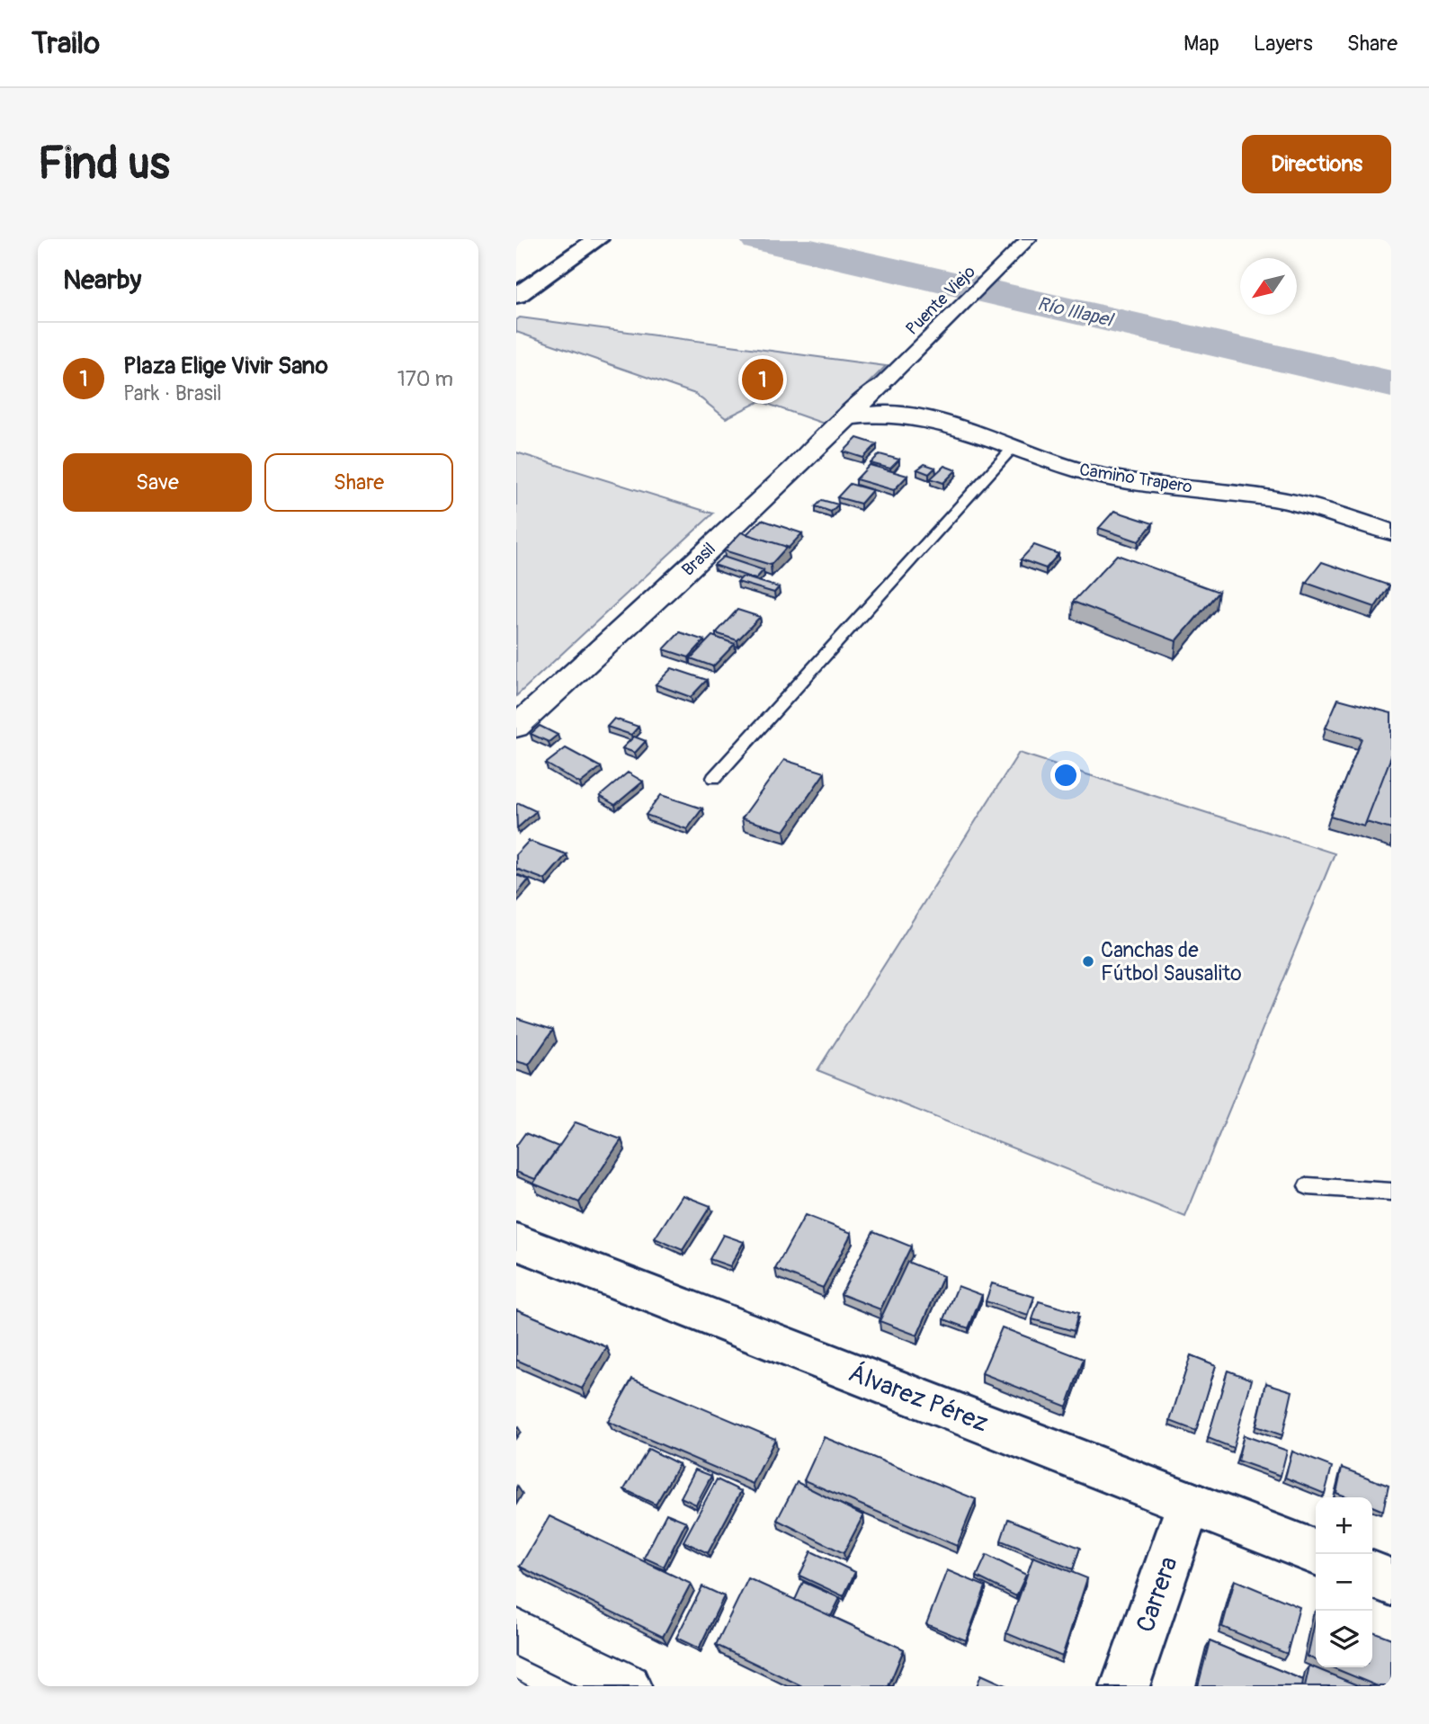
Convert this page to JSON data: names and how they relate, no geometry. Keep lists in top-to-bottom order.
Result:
{
  "streets": {
    "main road": ["Álvarez Pérez", "Carrera"],
    "street": ["Puente Viejo", "Camino Trapero", "Brasil"]
  },
  "crossings": [
    ["Puente Viejo", "Brasil"],
    ["Camino Trapero", "Brasil"],
    ["Álvarez Pérez", "Carrera"]
  ],
  "water": ["Río Illapel"],
  "places": ["Canchas de Fútbol Sausalito"],
  "north": "bottom left",
  "page": {
    "header": "Trailo",
    "nav": ["Map", "Layers", "Share"],
    "buttons": [
      "Directions",
      ["Save", "Share"]
    ],
    "title": "Find us",
    "heading": "Nearby",
    "list": [
      {
        "mark": "1",
        "name": "Plaza Elige Vivir Sano",
        "note": "Park · Brasil",
        "value": "170 m"
      }
    ],
    "pins": "1",
    "map_buttons": ["+", "−"]
  }
}
